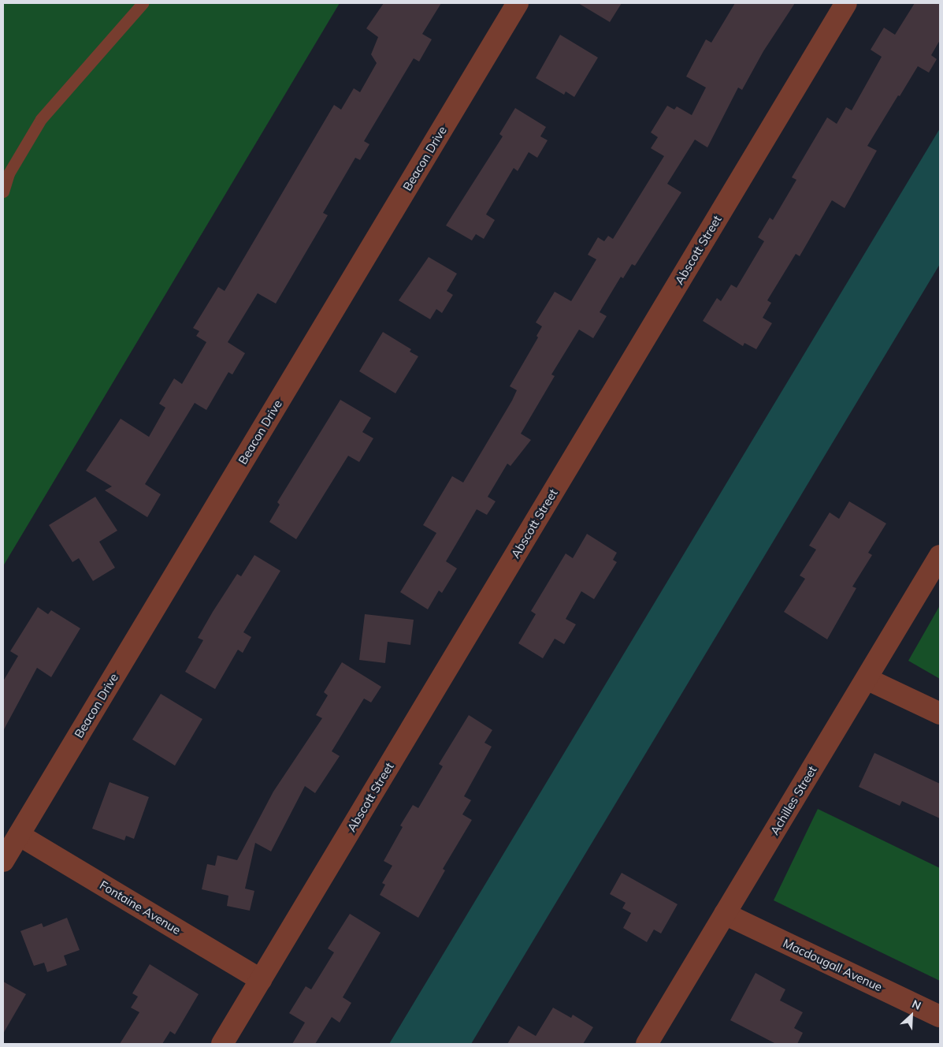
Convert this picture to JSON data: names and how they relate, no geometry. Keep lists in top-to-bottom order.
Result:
{
  "streets": {
    "street": [
      "Beacon Drive",
      "Abscott Street",
      "Achilles Street",
      "Fontaine Avenue",
      "Macdougall Avenue"
    ]
  },
  "crossings": [
    ["Beacon Drive", "Fontaine Avenue"],
    ["Abscott Street", "Fontaine Avenue"],
    ["Achilles Street", "Macdougall Avenue"]
  ],
  "north": "top right"
}
